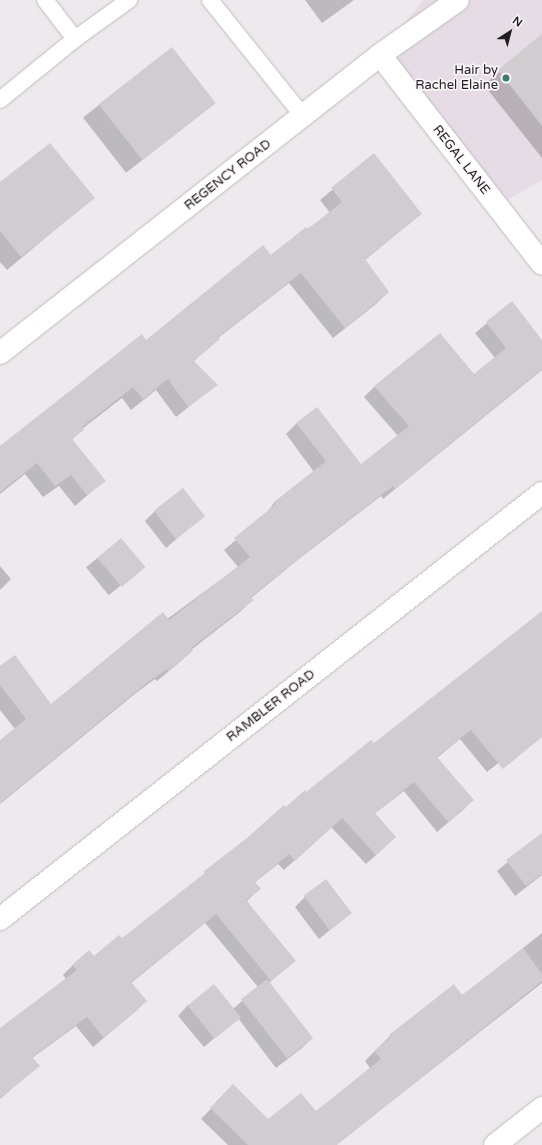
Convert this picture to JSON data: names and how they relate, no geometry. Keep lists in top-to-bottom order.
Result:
{
  "streets": {
    "street": ["REGAL LANE", "REGENCY ROAD", "RAMBLER ROAD"]
  },
  "crossings": [
    ["REGAL LANE", "REGENCY ROAD"]
  ],
  "places": ["Hair by Rachel Elaine"],
  "north": "top right"
}
